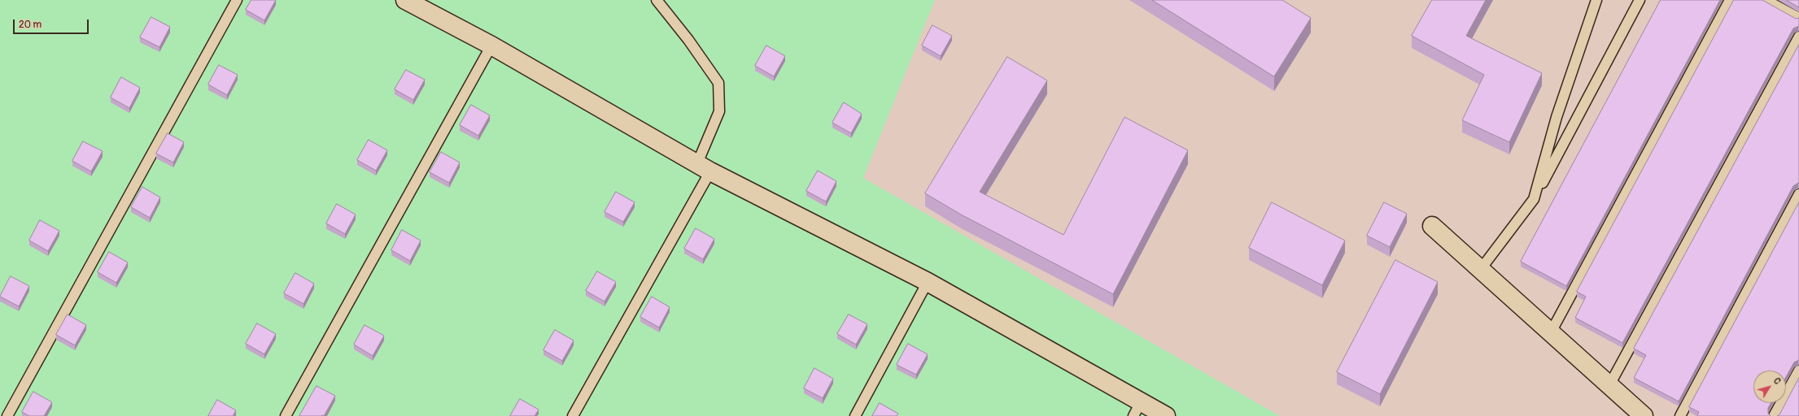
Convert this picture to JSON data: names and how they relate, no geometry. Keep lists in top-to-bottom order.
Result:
{
  "scale_bar": "20 m",
  "north": "top right"
}
